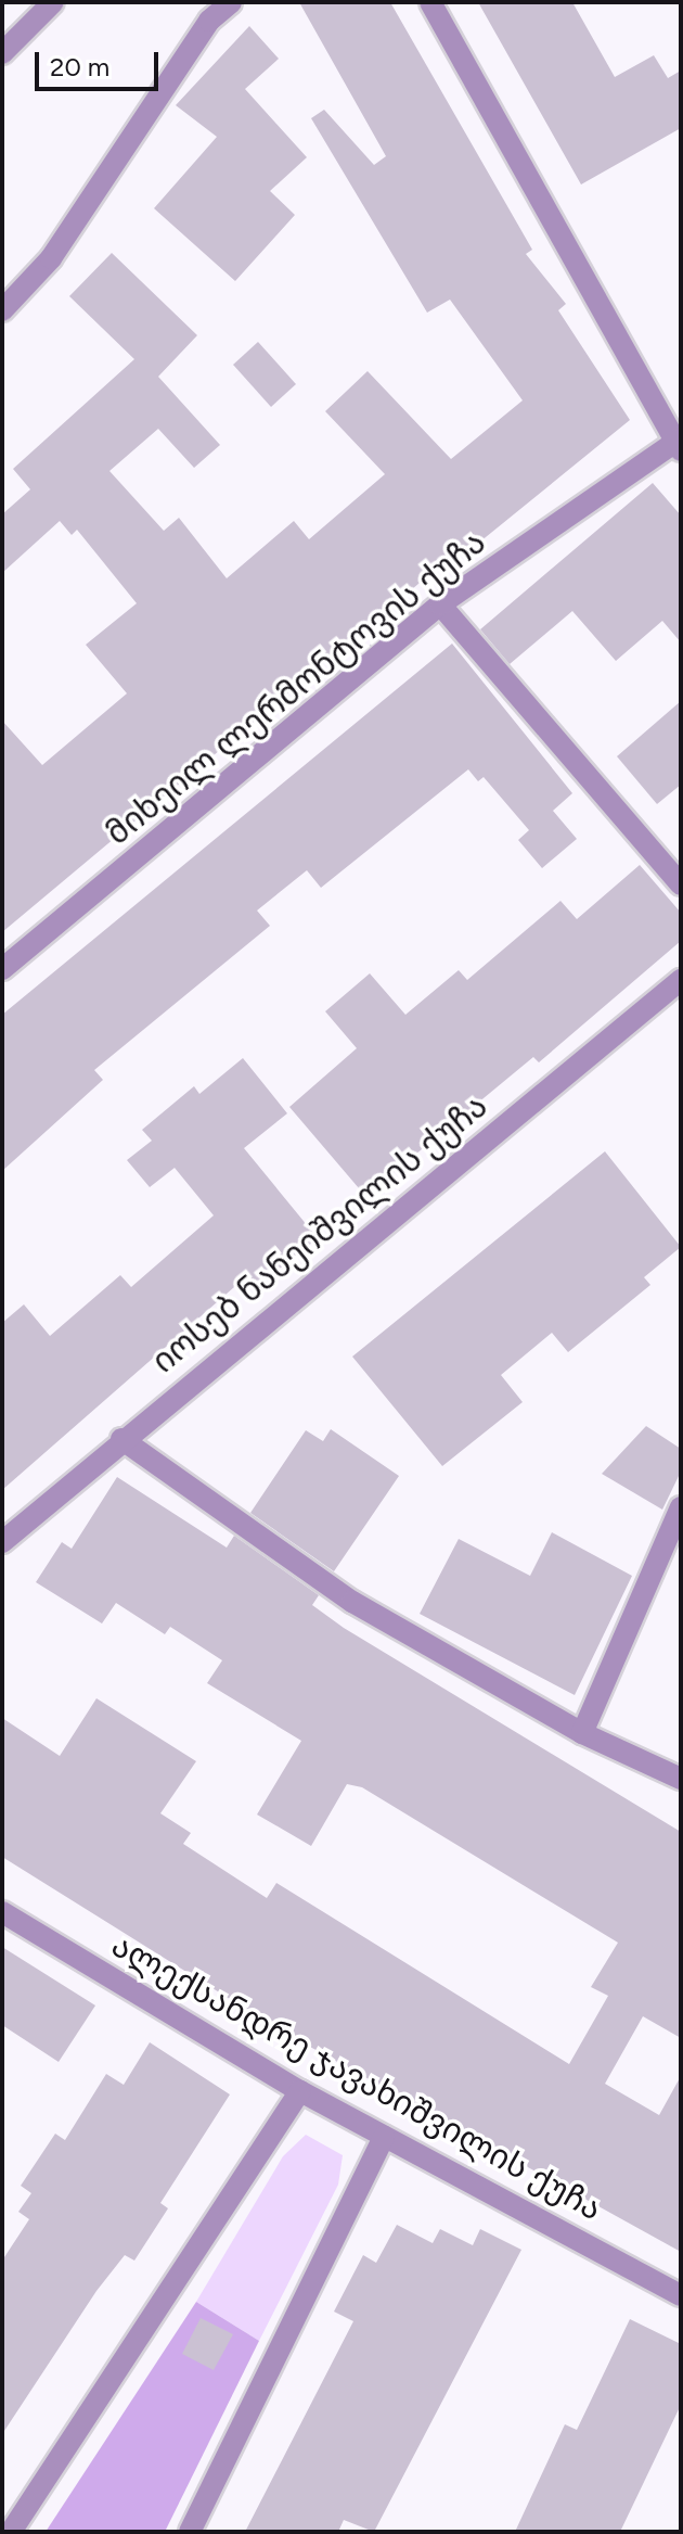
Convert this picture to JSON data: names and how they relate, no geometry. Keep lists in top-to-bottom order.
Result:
{
  "streets": {
    "street": ["მიხეილ ლერმონტოვის ქუჩა", "იოსებ ნანეიშვილის ქუჩა", "ალექსანდრე ჯავახიშვილის ქუჩა"]
  },
  "scale_bar": "20 m"
}
